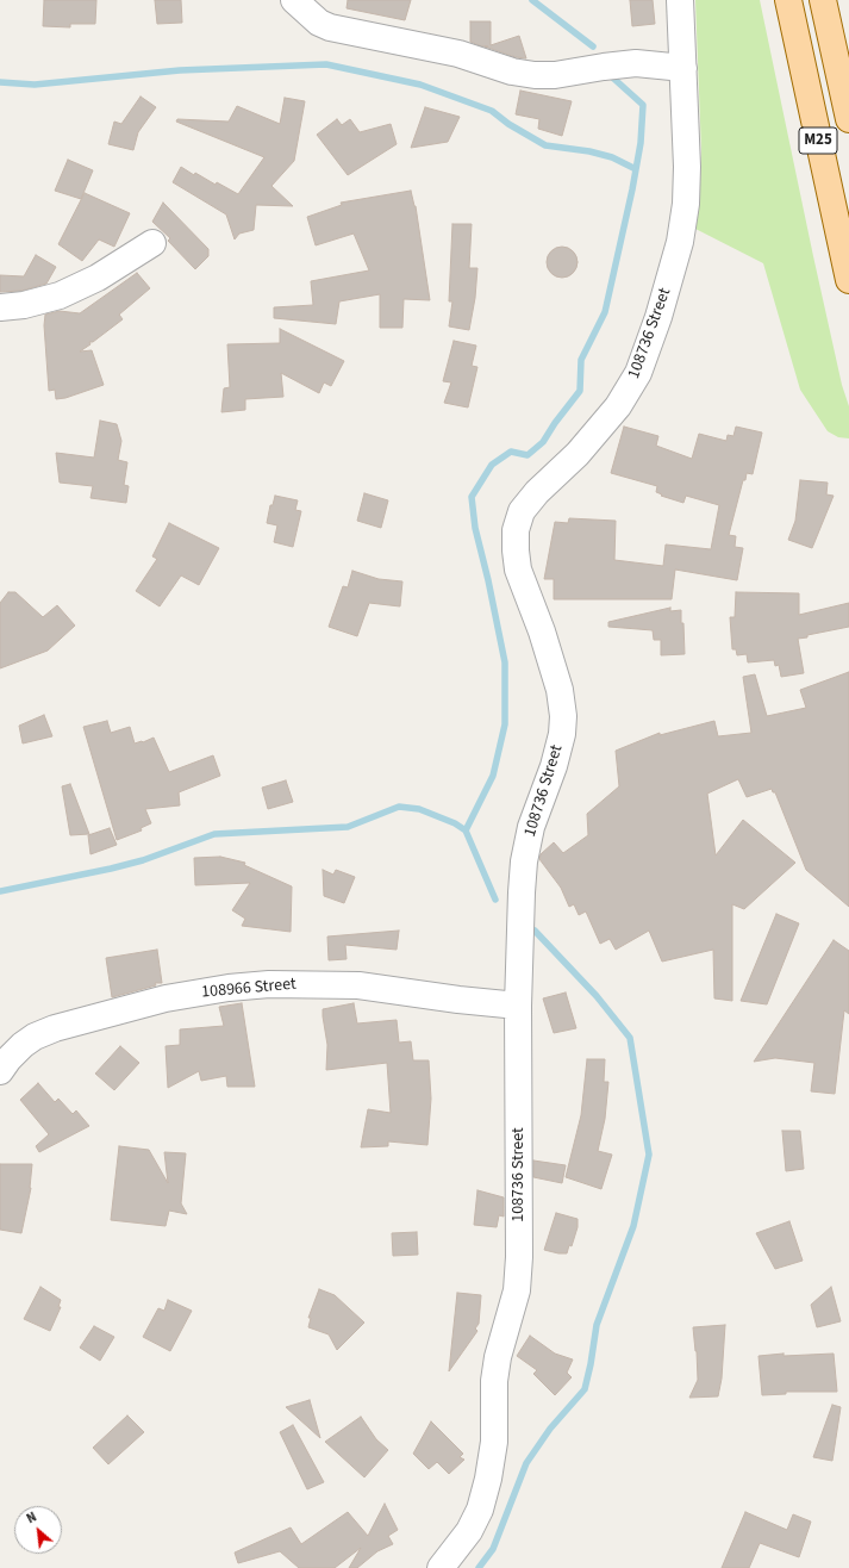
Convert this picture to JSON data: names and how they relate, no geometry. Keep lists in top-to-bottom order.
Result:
{
  "streets": {
    "main road": ["M25"],
    "street": ["108736 Street", "108966 Street"]
  },
  "crossings": [
    ["108736 Street", "108966 Street"]
  ],
  "north": "top left"
}
